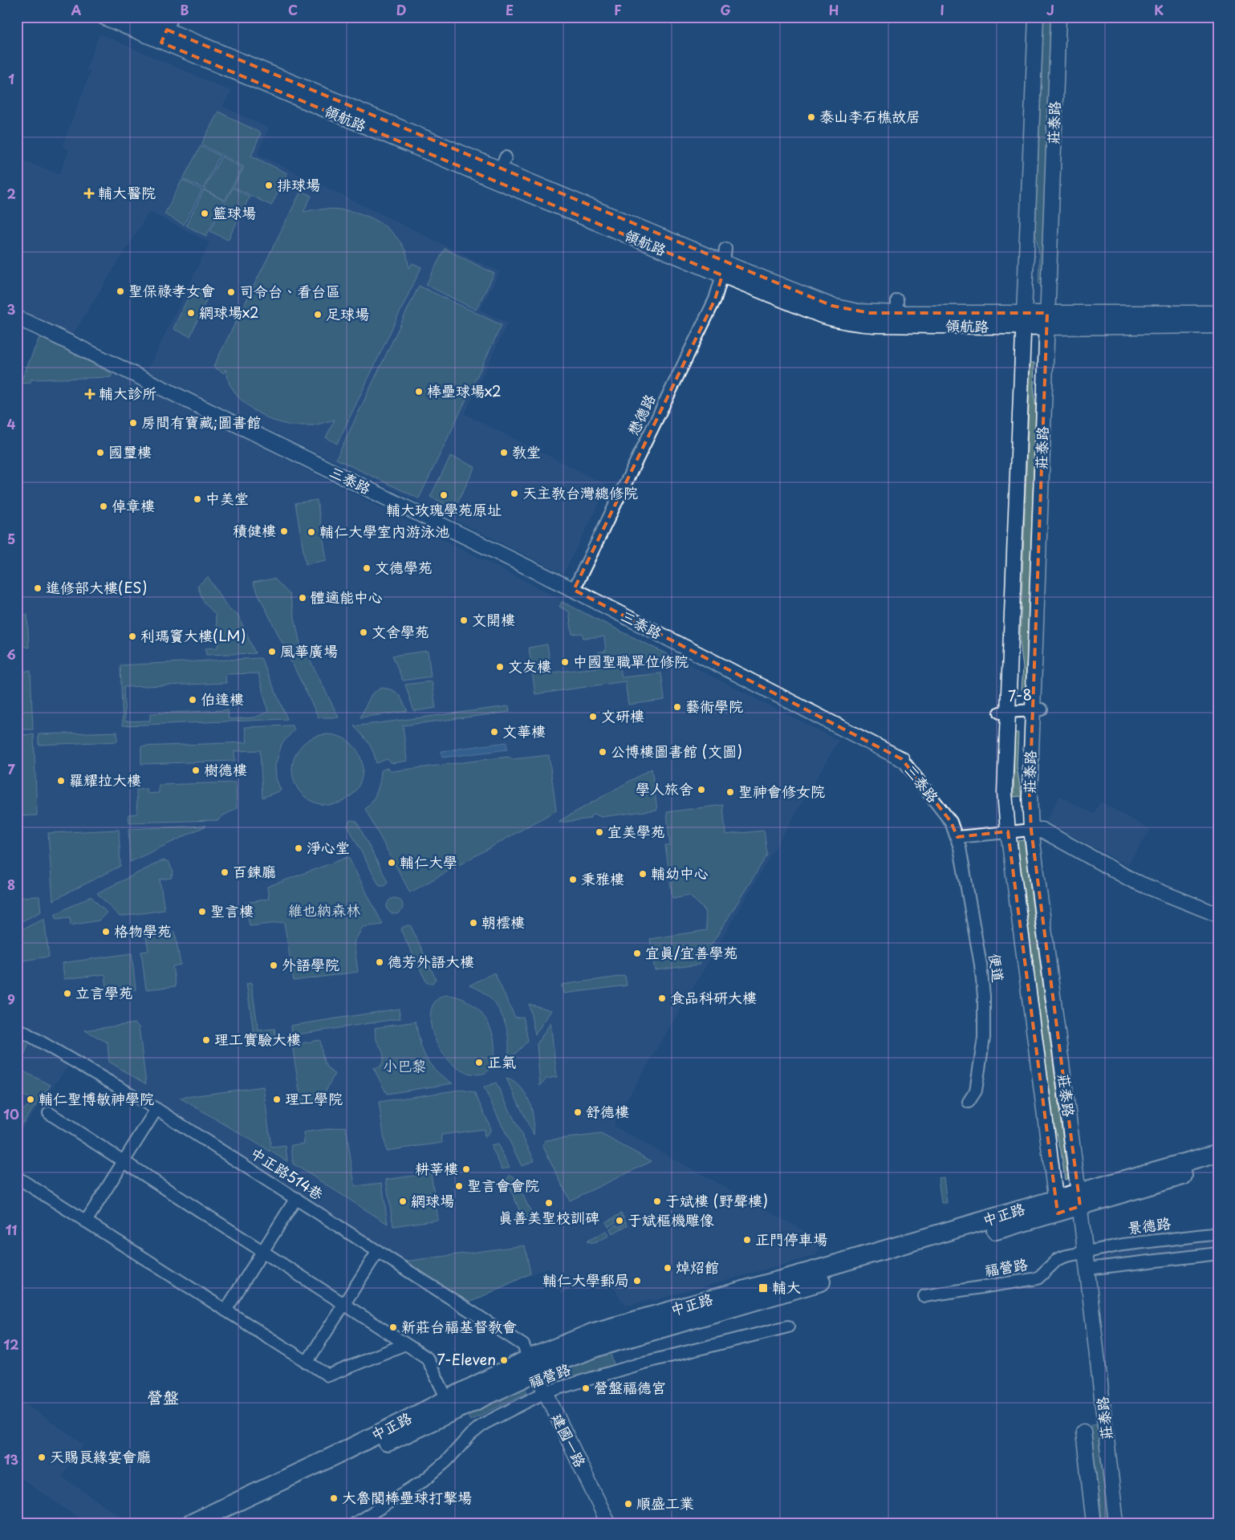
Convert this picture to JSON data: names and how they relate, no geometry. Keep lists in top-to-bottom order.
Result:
{
  "streets": {
    "main road": ["中正路"],
    "street": [
      "領航路",
      "莊泰路",
      "懋德路",
      "三泰路",
      "7-8",
      "便道",
      "中正路514巷",
      "景德路",
      "福營路",
      "建國一路"
    ]
  },
  "crossings": [
    ["領航路", "莊泰路"],
    ["領航路", "懋德路"],
    ["莊泰路", "7-8"],
    ["莊泰路", "中正路"],
    ["莊泰路", "景德路"],
    ["莊泰路", "福營路"],
    ["懋德路", "三泰路"],
    ["三泰路", "便道"],
    ["中正路514巷", "中正路"],
    ["中正路514巷", "建國一路"],
    ["中正路", "建國一路"],
    ["景德路", "福營路"],
    ["福營路", "建國一路"]
  ],
  "districts": ["營盤"],
  "parks": ["維也納森林", "小巴黎"],
  "places": {
    "other": [
      "泰山李石樵故居",
      "排球場",
      "籃球場",
      "聖保祿孝女會",
      "司令台、看台區",
      "網球場x2",
      "足球場",
      "棒壘球場x2",
      "房間有寶藏;圖書館",
      "國璽樓",
      "教堂",
      "天主教台灣總修院",
      "輔大玫瑰學苑原址",
      "中美堂",
      "倬章樓",
      "積健樓",
      "輔仁大學室內游泳池",
      "文德學苑",
      "進修部大樓(ES)",
      "體適能中心",
      "文開樓",
      "文舍學苑",
      "利瑪竇大樓(LM)",
      "風華廣場",
      "中國聖職單位修院",
      "文友樓",
      "伯達樓",
      "藝術學院",
      "文研樓",
      "文華樓",
      "公博樓圖書館 (文圖)",
      "樹德樓",
      "羅耀拉大樓",
      "學人旅舍",
      "聖神會修女院",
      "宜美學苑",
      "淨心堂",
      "輔仁大學",
      "百鍊廳",
      "輔幼中心",
      "秉雅樓",
      "聖言樓",
      "朝橒樓",
      "格物學苑",
      "宜真/宜善學苑",
      "德芳外語大樓",
      "外語學院",
      "立言學苑",
      "食品科研大樓",
      "理工實驗大樓",
      "正氣",
      "輔仁聖博敏神學院",
      "理工學院",
      "舒德樓",
      "耕莘樓",
      "聖言會會院",
      "網球場",
      "于斌樓 (野聲樓)",
      "真善美聖校訓碑",
      "于斌樞機雕像",
      "正門停車場",
      "焯炤館",
      "輔仁大學郵局",
      "新莊台福基督教會",
      "7-Eleven",
      "營盤福德宮",
      "天賜良緣宴會廳",
      "大魯閣棒壘球打擊場",
      "順盛工業"
    ],
    "health": ["輔大醫院", "輔大診所"],
    "transit": ["輔大"]
  },
  "grid": {
    "columns": [
      "A",
      "B",
      "C",
      "D",
      "E",
      "F",
      "G",
      "H",
      "I",
      "J",
      "K"
    ],
    "rows": [
      "1",
      "2",
      "3",
      "4",
      "5",
      "6",
      "7",
      "8",
      "9",
      "10",
      "11",
      "12",
      "13"
    ]
  }
}
